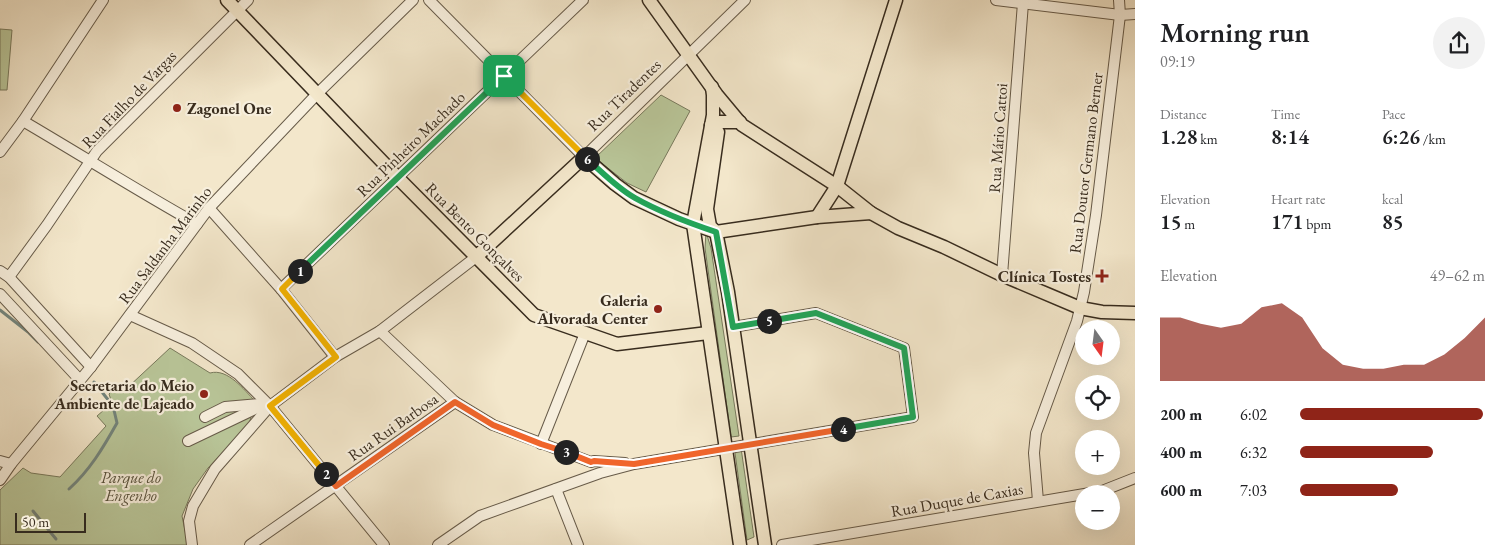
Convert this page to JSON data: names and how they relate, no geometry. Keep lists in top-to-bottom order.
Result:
{
  "streets": {
    "main road": ["Rua Tiradentes", "Rua Bento Gonçalves"],
    "street": [
      "Rua Fialho de Vargas",
      "Rua Mário Cattoi",
      "Rua Pinheiro Machado",
      "Rua Doutor Germano Berner",
      "Rua Saldanha Marinho",
      "Rua Rui Barbosa",
      "Rua Duque de Caxias"
    ]
  },
  "crossings": [
    ["Rua Tiradentes", "Rua Bento Gonçalves"],
    ["Rua Fialho de Vargas", "Rua Bento Gonçalves"],
    ["Rua Pinheiro Machado", "Rua Bento Gonçalves"],
    ["Rua Doutor Germano Berner", "Rua Duque de Caxias"],
    ["Rua Bento Gonçalves", "Rua Saldanha Marinho"]
  ],
  "parks": ["Parque do Engenho"],
  "places": {
    "other": ["Zagonel One", "Galeria Alvorada Center", "Secretaria do Meio Ambiente de Lajeado"],
    "health": ["Clínica Tostes"]
  },
  "scale_bar": "50 m",
  "north": "bottom",
  "page": {
    "heading": ["Morning run", "09:19"],
    "stats": [
      ["Distance", "1.28 km"],
      ["Time", "8:14"],
      ["Pace", "6:26 /km"],
      ["Elevation", "15 m"],
      ["Heart rate", "171 bpm"],
      ["kcal", "85"]
    ],
    "pins": [
      "6",
      "1",
      "5",
      "4",
      "3",
      "2"
    ],
    "chart": ["Elevation", "49–62 m"],
    "map_buttons": ["+", "−"],
    "list": [
      {
        "name": "200 m",
        "note": "6:02"
      },
      {
        "name": "400 m",
        "note": "6:32"
      },
      {
        "name": "600 m",
        "note": "7:03"
      }
    ],
    "scale": "50 m"
  }
}
